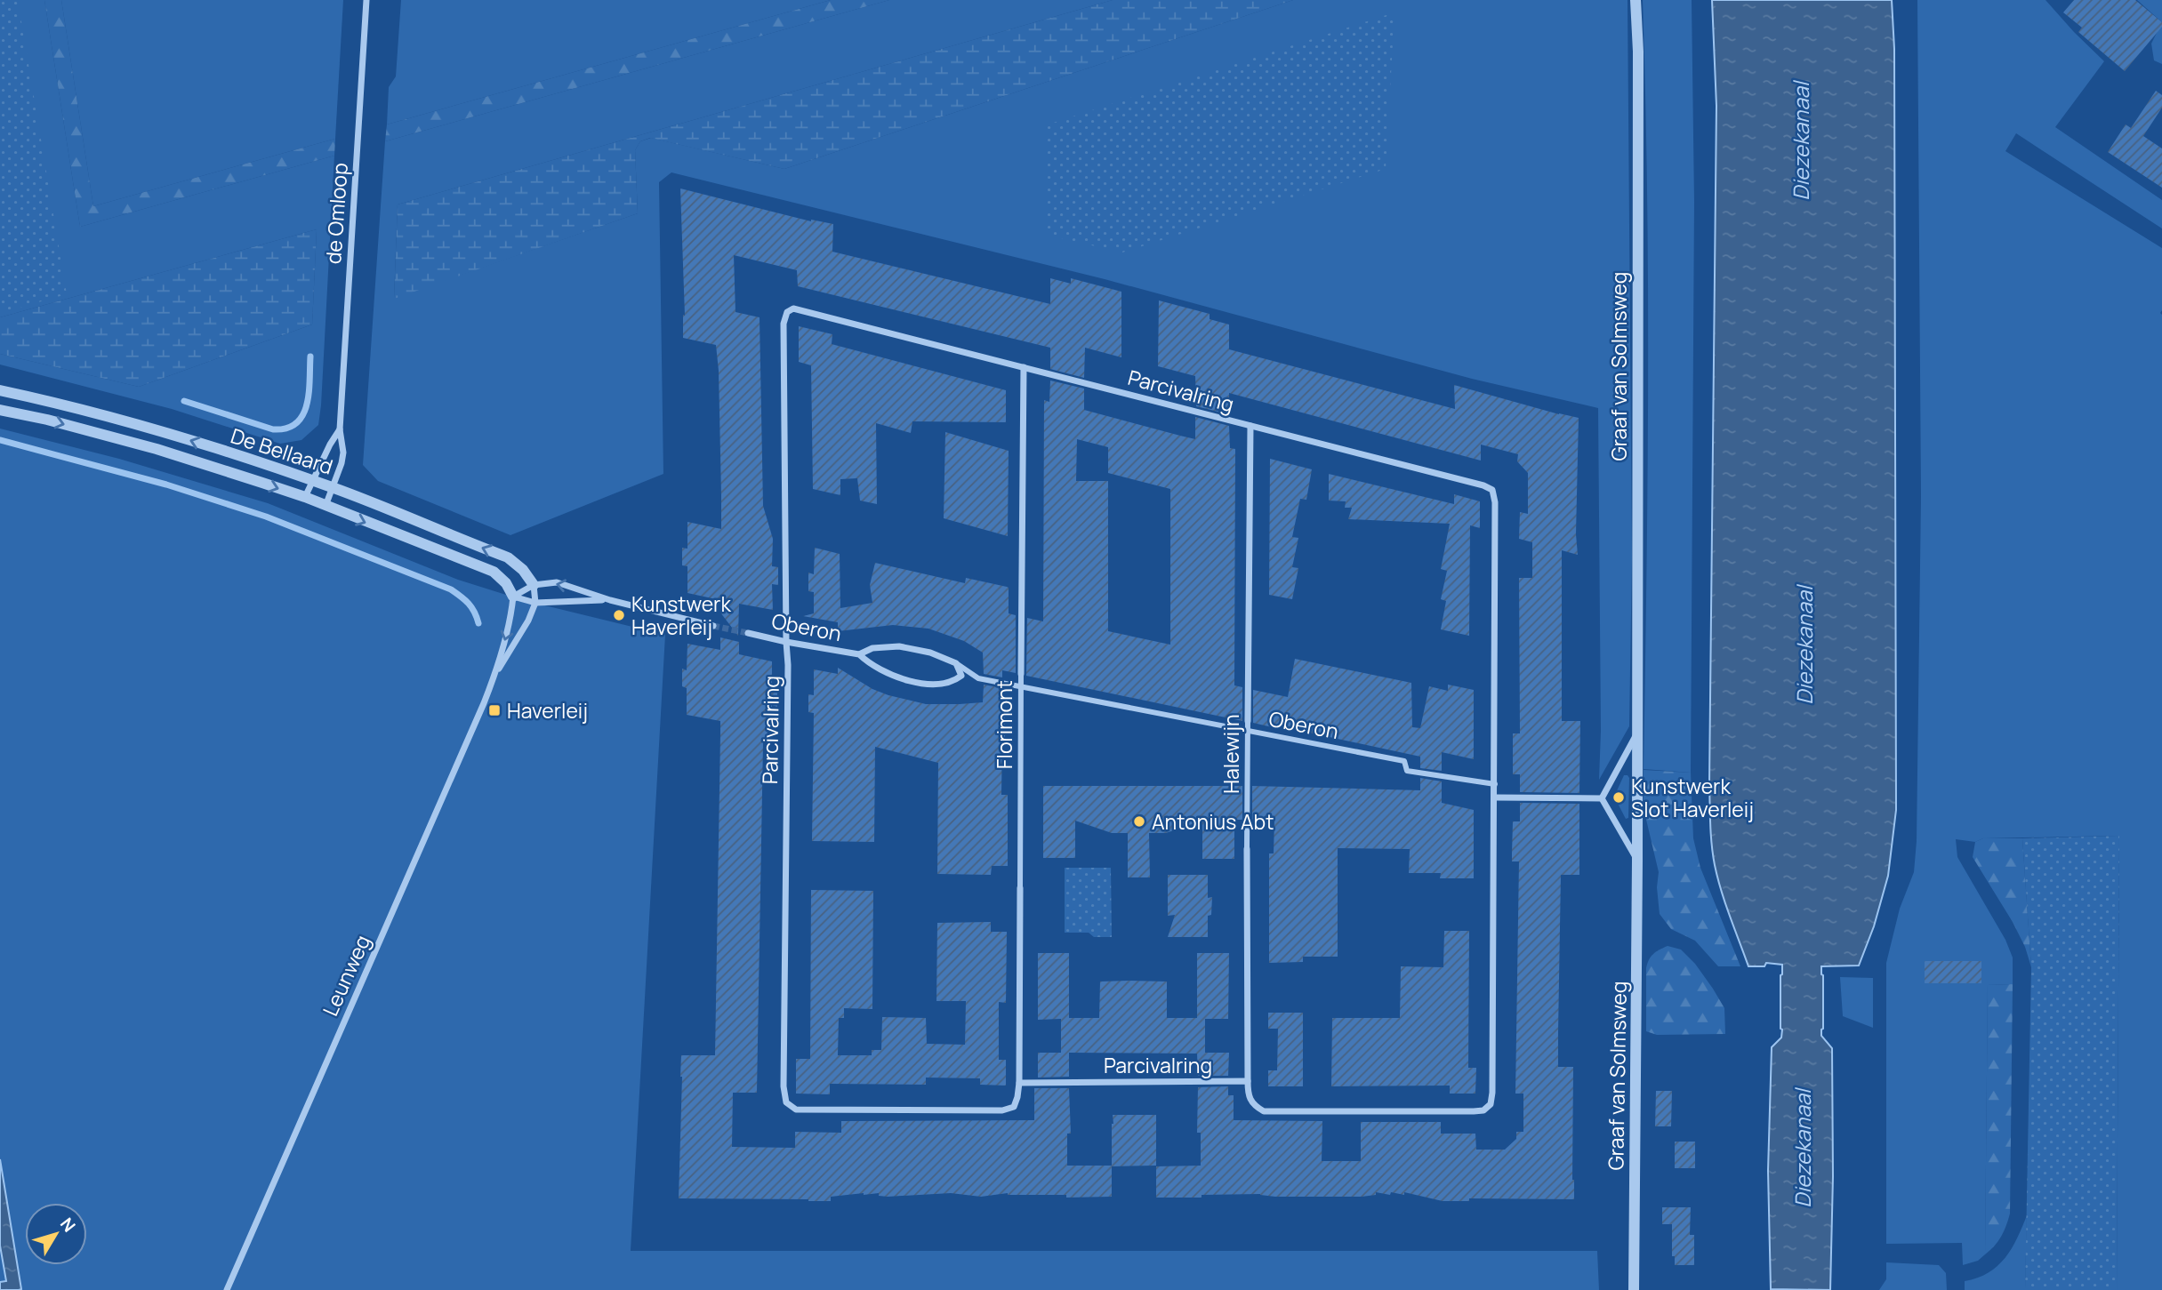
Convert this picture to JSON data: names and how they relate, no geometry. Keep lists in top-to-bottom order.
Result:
{
  "streets": {
    "street": [
      "de Omloop",
      "Graaf van Solmsweg",
      "Parcivalring",
      "De Bellaard",
      "Oberon",
      "Florimont",
      "Halewijn",
      "Leunweg"
    ]
  },
  "crossings": [
    ["de Omloop", "De Bellaard"],
    ["Parcivalring", "Oberon"],
    ["Parcivalring", "Florimont"],
    ["Parcivalring", "Halewijn"],
    ["De Bellaard", "Leunweg"],
    ["Oberon", "Florimont"],
    ["Oberon", "Halewijn"]
  ],
  "water": ["Diezekanaal"],
  "places": {
    "other": ["Kunstwerk Haverleij", "Kunstwerk Slot Haverleij", "Antonius Abt"],
    "transit": ["Haverleij"]
  },
  "north": "top right"
}
